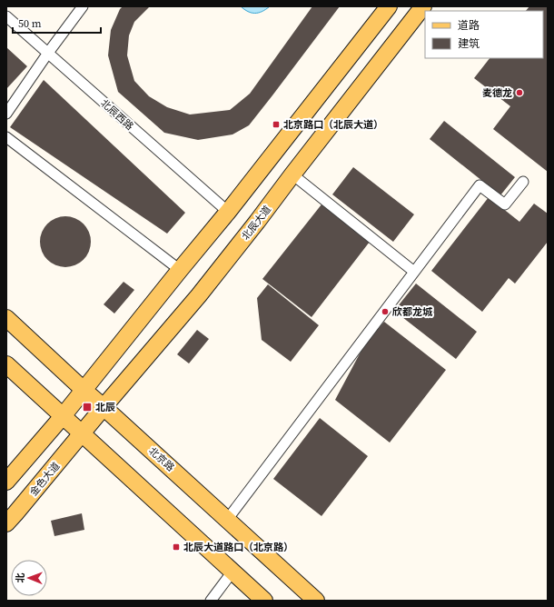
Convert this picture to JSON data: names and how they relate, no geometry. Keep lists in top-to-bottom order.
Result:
{
  "streets": {
    "main road": ["北辰大道", "北京路", "金色大道"],
    "street": ["北辰西路"]
  },
  "crossings": [
    ["北辰大道", "北京路"],
    ["北辰大道", "金色大道"]
  ],
  "places": {
    "other": ["麦德龙", "欣都龙城"],
    "transit": ["北京路口（北辰大道）", "北辰", "北辰大道路口（北京路）"]
  },
  "legend": ["道路", "建筑"],
  "scale_bar": "50 m",
  "north": "left"
}
